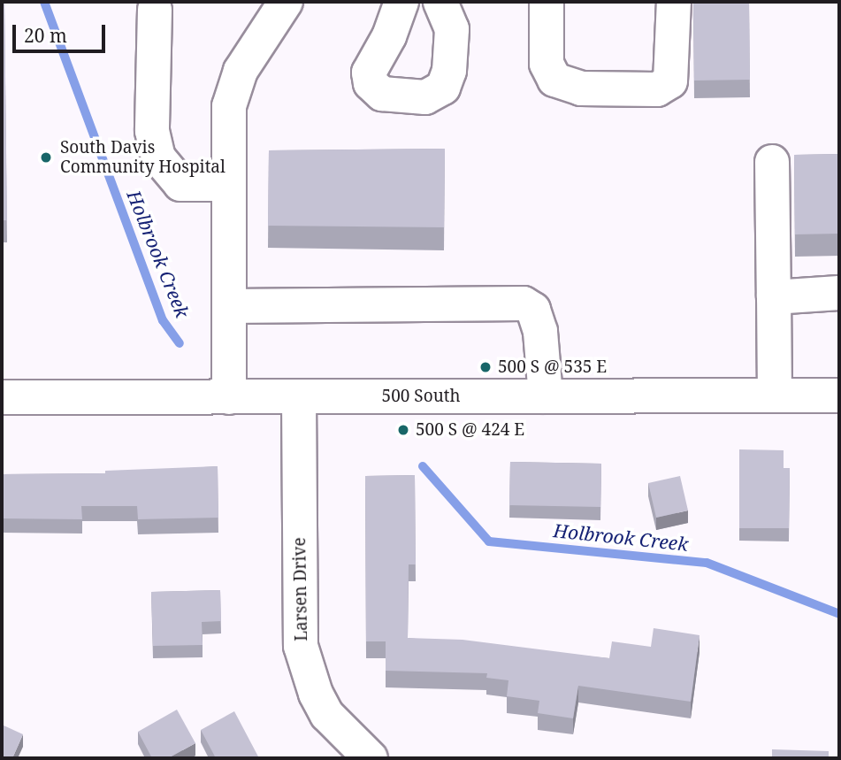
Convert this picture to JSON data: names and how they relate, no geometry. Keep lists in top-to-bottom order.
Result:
{
  "streets": {
    "street": ["500 South", "Larsen Drive"]
  },
  "crossings": [
    ["500 South", "Larsen Drive"]
  ],
  "water": ["Holbrook Creek"],
  "places": ["South Davis Community Hospital", "500 S @ 535 E", "500 S @ 424 E"],
  "scale_bar": "20 m"
}
